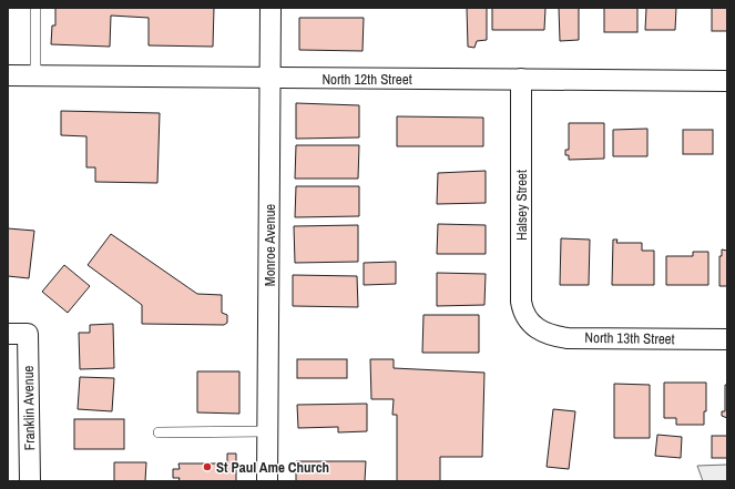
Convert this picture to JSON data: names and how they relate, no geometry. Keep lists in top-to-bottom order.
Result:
{
  "streets": {
    "street": [
      "North 12th Street",
      "Halsey Street",
      "Monroe Avenue",
      "North 13th Street",
      "Franklin Avenue"
    ]
  },
  "crossings": [
    ["North 12th Street", "Halsey Street"],
    ["North 12th Street", "Monroe Avenue"],
    ["Halsey Street", "North 13th Street"]
  ],
  "places": ["St Paul Ame Church"]
}
